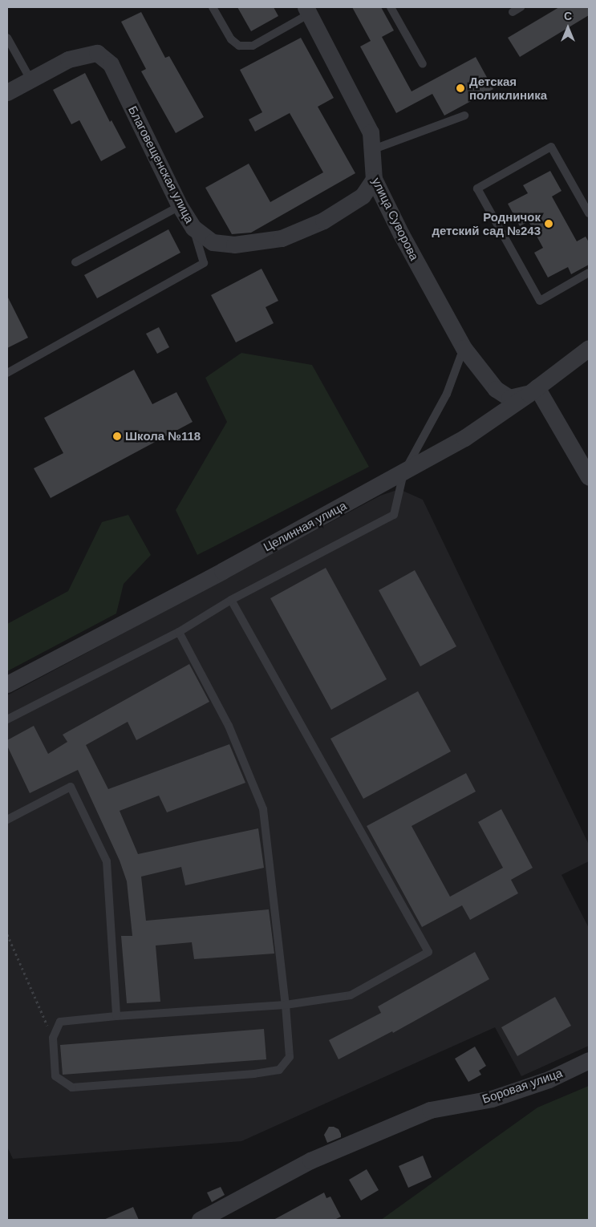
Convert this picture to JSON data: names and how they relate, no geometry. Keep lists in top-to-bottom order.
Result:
{
  "streets": {
    "street": [
      "Благовещенская улица",
      "улица Суворова",
      "Целинная улица",
      "Боровая улица"
    ]
  },
  "crossings": [
    ["Благовещенская улица", "улица Суворова"],
    ["улица Суворова", "Целинная улица"]
  ],
  "places": ["Детская поликлиника", "Родничок детский сад №243", "Школа №118"],
  "north": "top"
}
